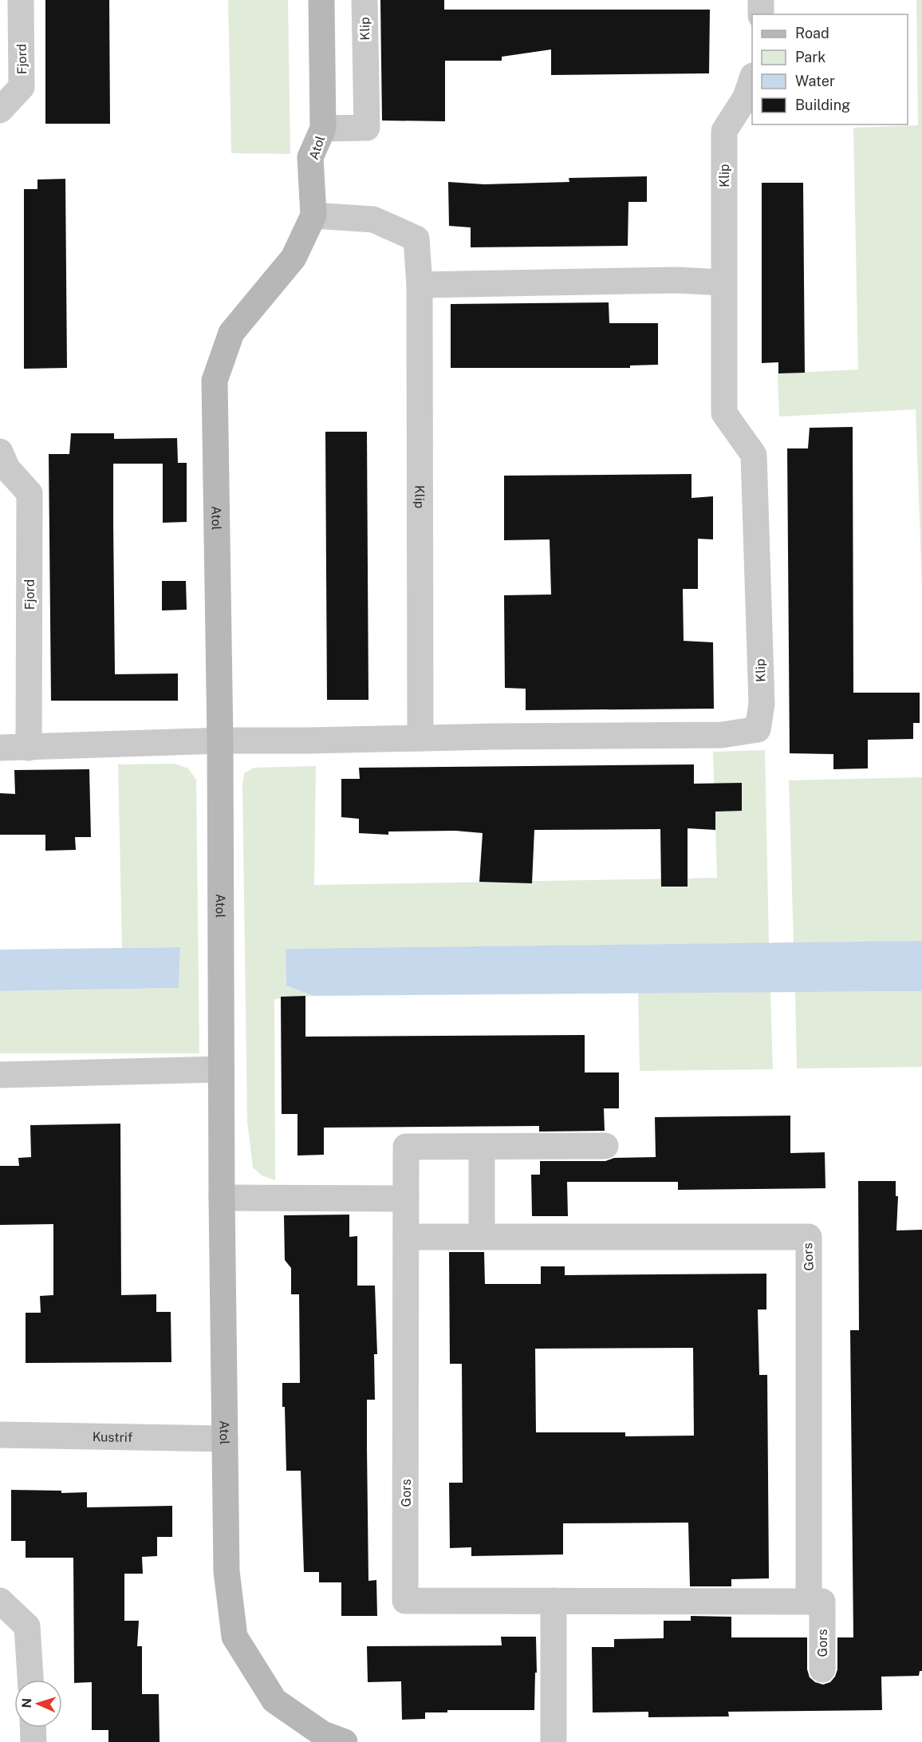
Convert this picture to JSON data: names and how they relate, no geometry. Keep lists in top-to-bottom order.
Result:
{
  "streets": {
    "street": [
      "Klip",
      "Fjord",
      "Atol",
      "Gors",
      "Kustrif"
    ]
  },
  "crossings": [
    ["Klip", "Atol"],
    ["Atol", "Kustrif"]
  ],
  "legend": [
    "Road",
    "Park",
    "Water",
    "Building"
  ],
  "north": "left"
}
